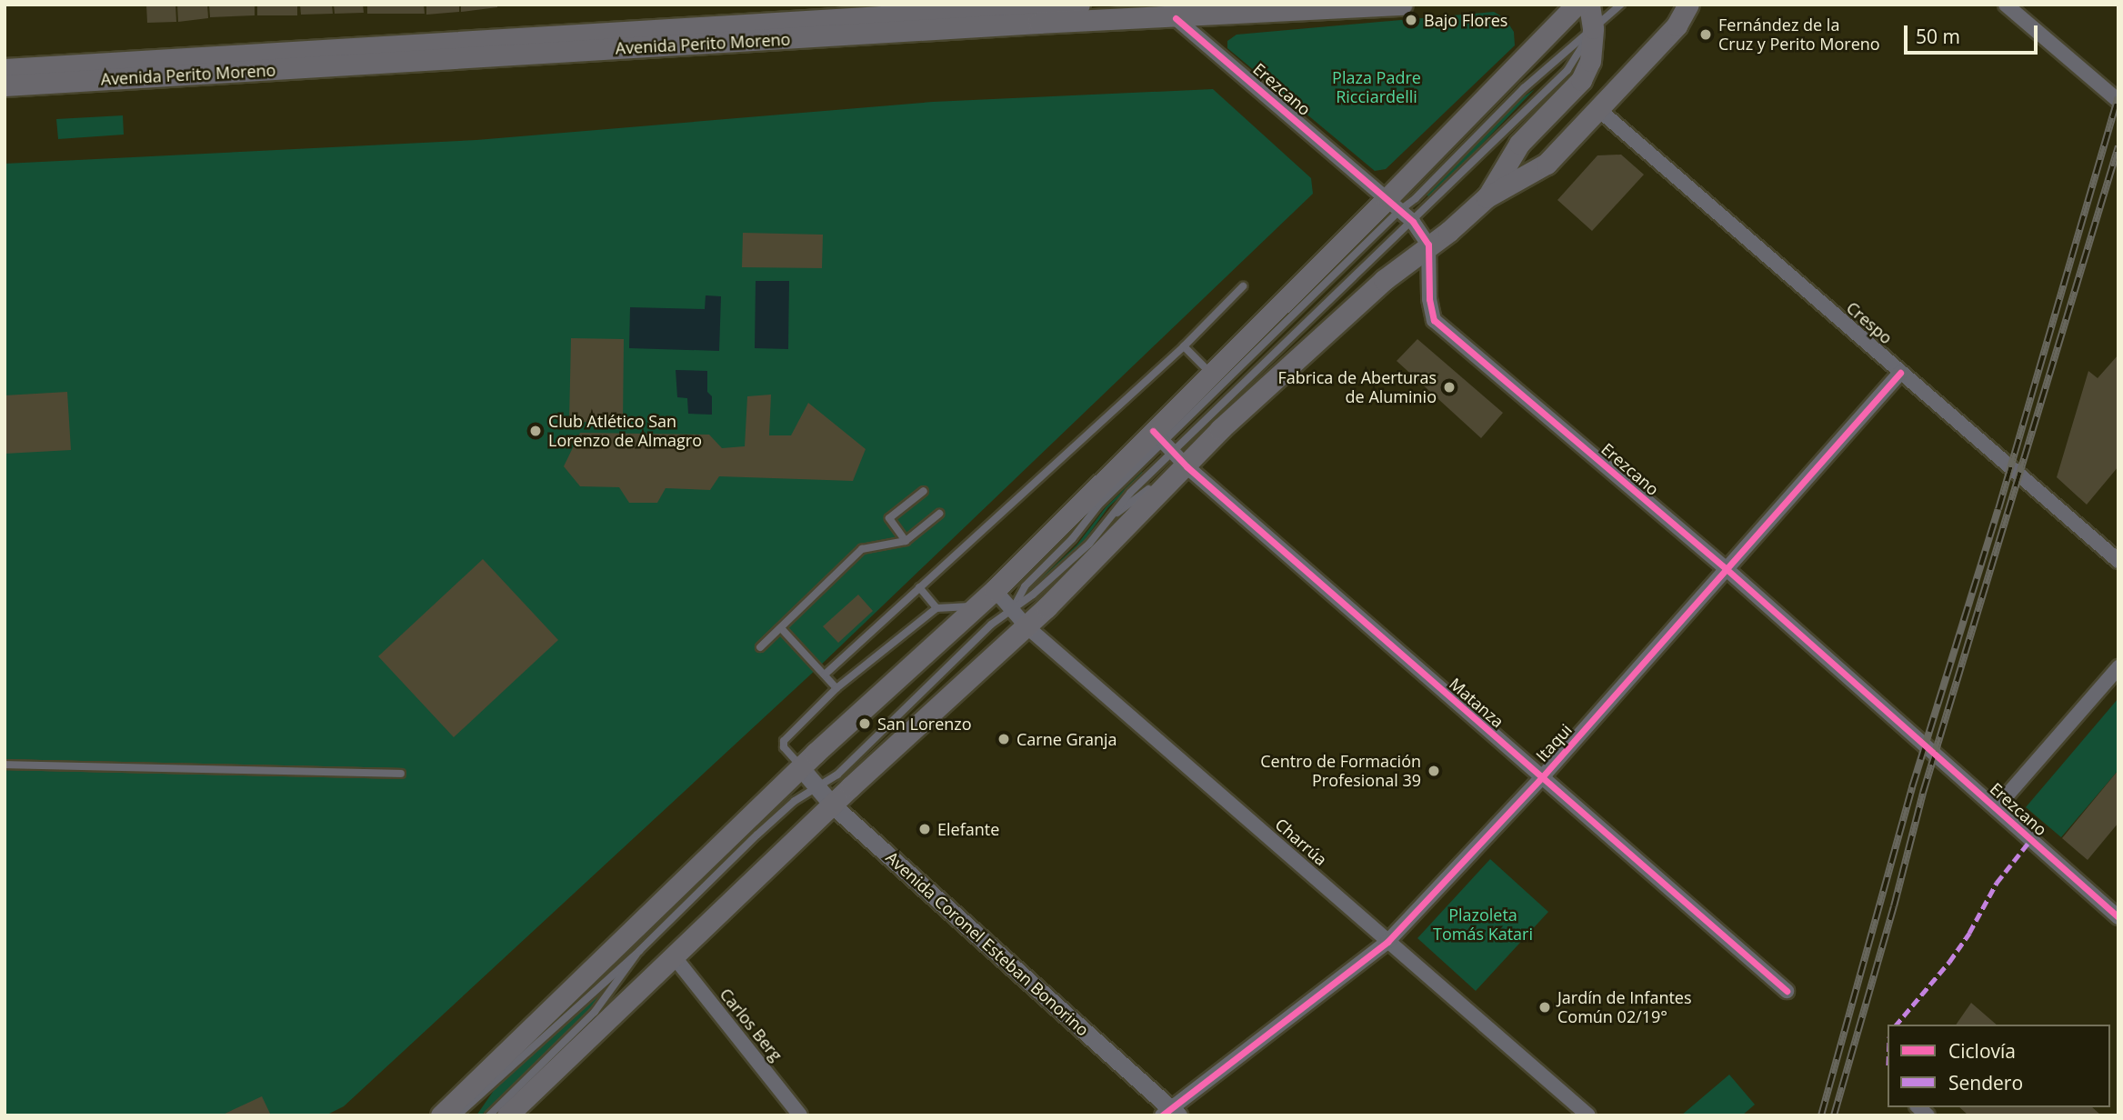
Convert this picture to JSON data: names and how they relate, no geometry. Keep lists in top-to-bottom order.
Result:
{
  "streets": {
    "main road": ["Avenida Perito Moreno"],
    "street": [
      "Erezcano",
      "Crespo",
      "Matanza",
      "Itaqui",
      "Charrúa",
      "Avenida Coronel Esteban Bonorino",
      "Carlos Berg"
    ]
  },
  "crossings": [
    ["Avenida Perito Moreno", "Erezcano"],
    ["Erezcano", "Itaqui"],
    ["Crespo", "Itaqui"],
    ["Matanza", "Itaqui"],
    ["Itaqui", "Charrúa"],
    ["Itaqui", "Avenida Coronel Esteban Bonorino"]
  ],
  "parks": ["Plaza Padre Ricciardelli", "Plazoleta Tomás Katari"],
  "places": [
    "Bajo Flores",
    "Fernández de la Cruz y Perito Moreno",
    "Fabrica de Aberturas de Aluminio",
    "Club Atlético San Lorenzo de Almagro",
    "San Lorenzo",
    "Carne Granja",
    "Centro de Formación Profesional 39",
    "Elefante",
    "Jardín de Infantes Común 02/19°"
  ],
  "legend": ["Ciclovía", "Sendero"],
  "scale_bar": "50 m"
}
